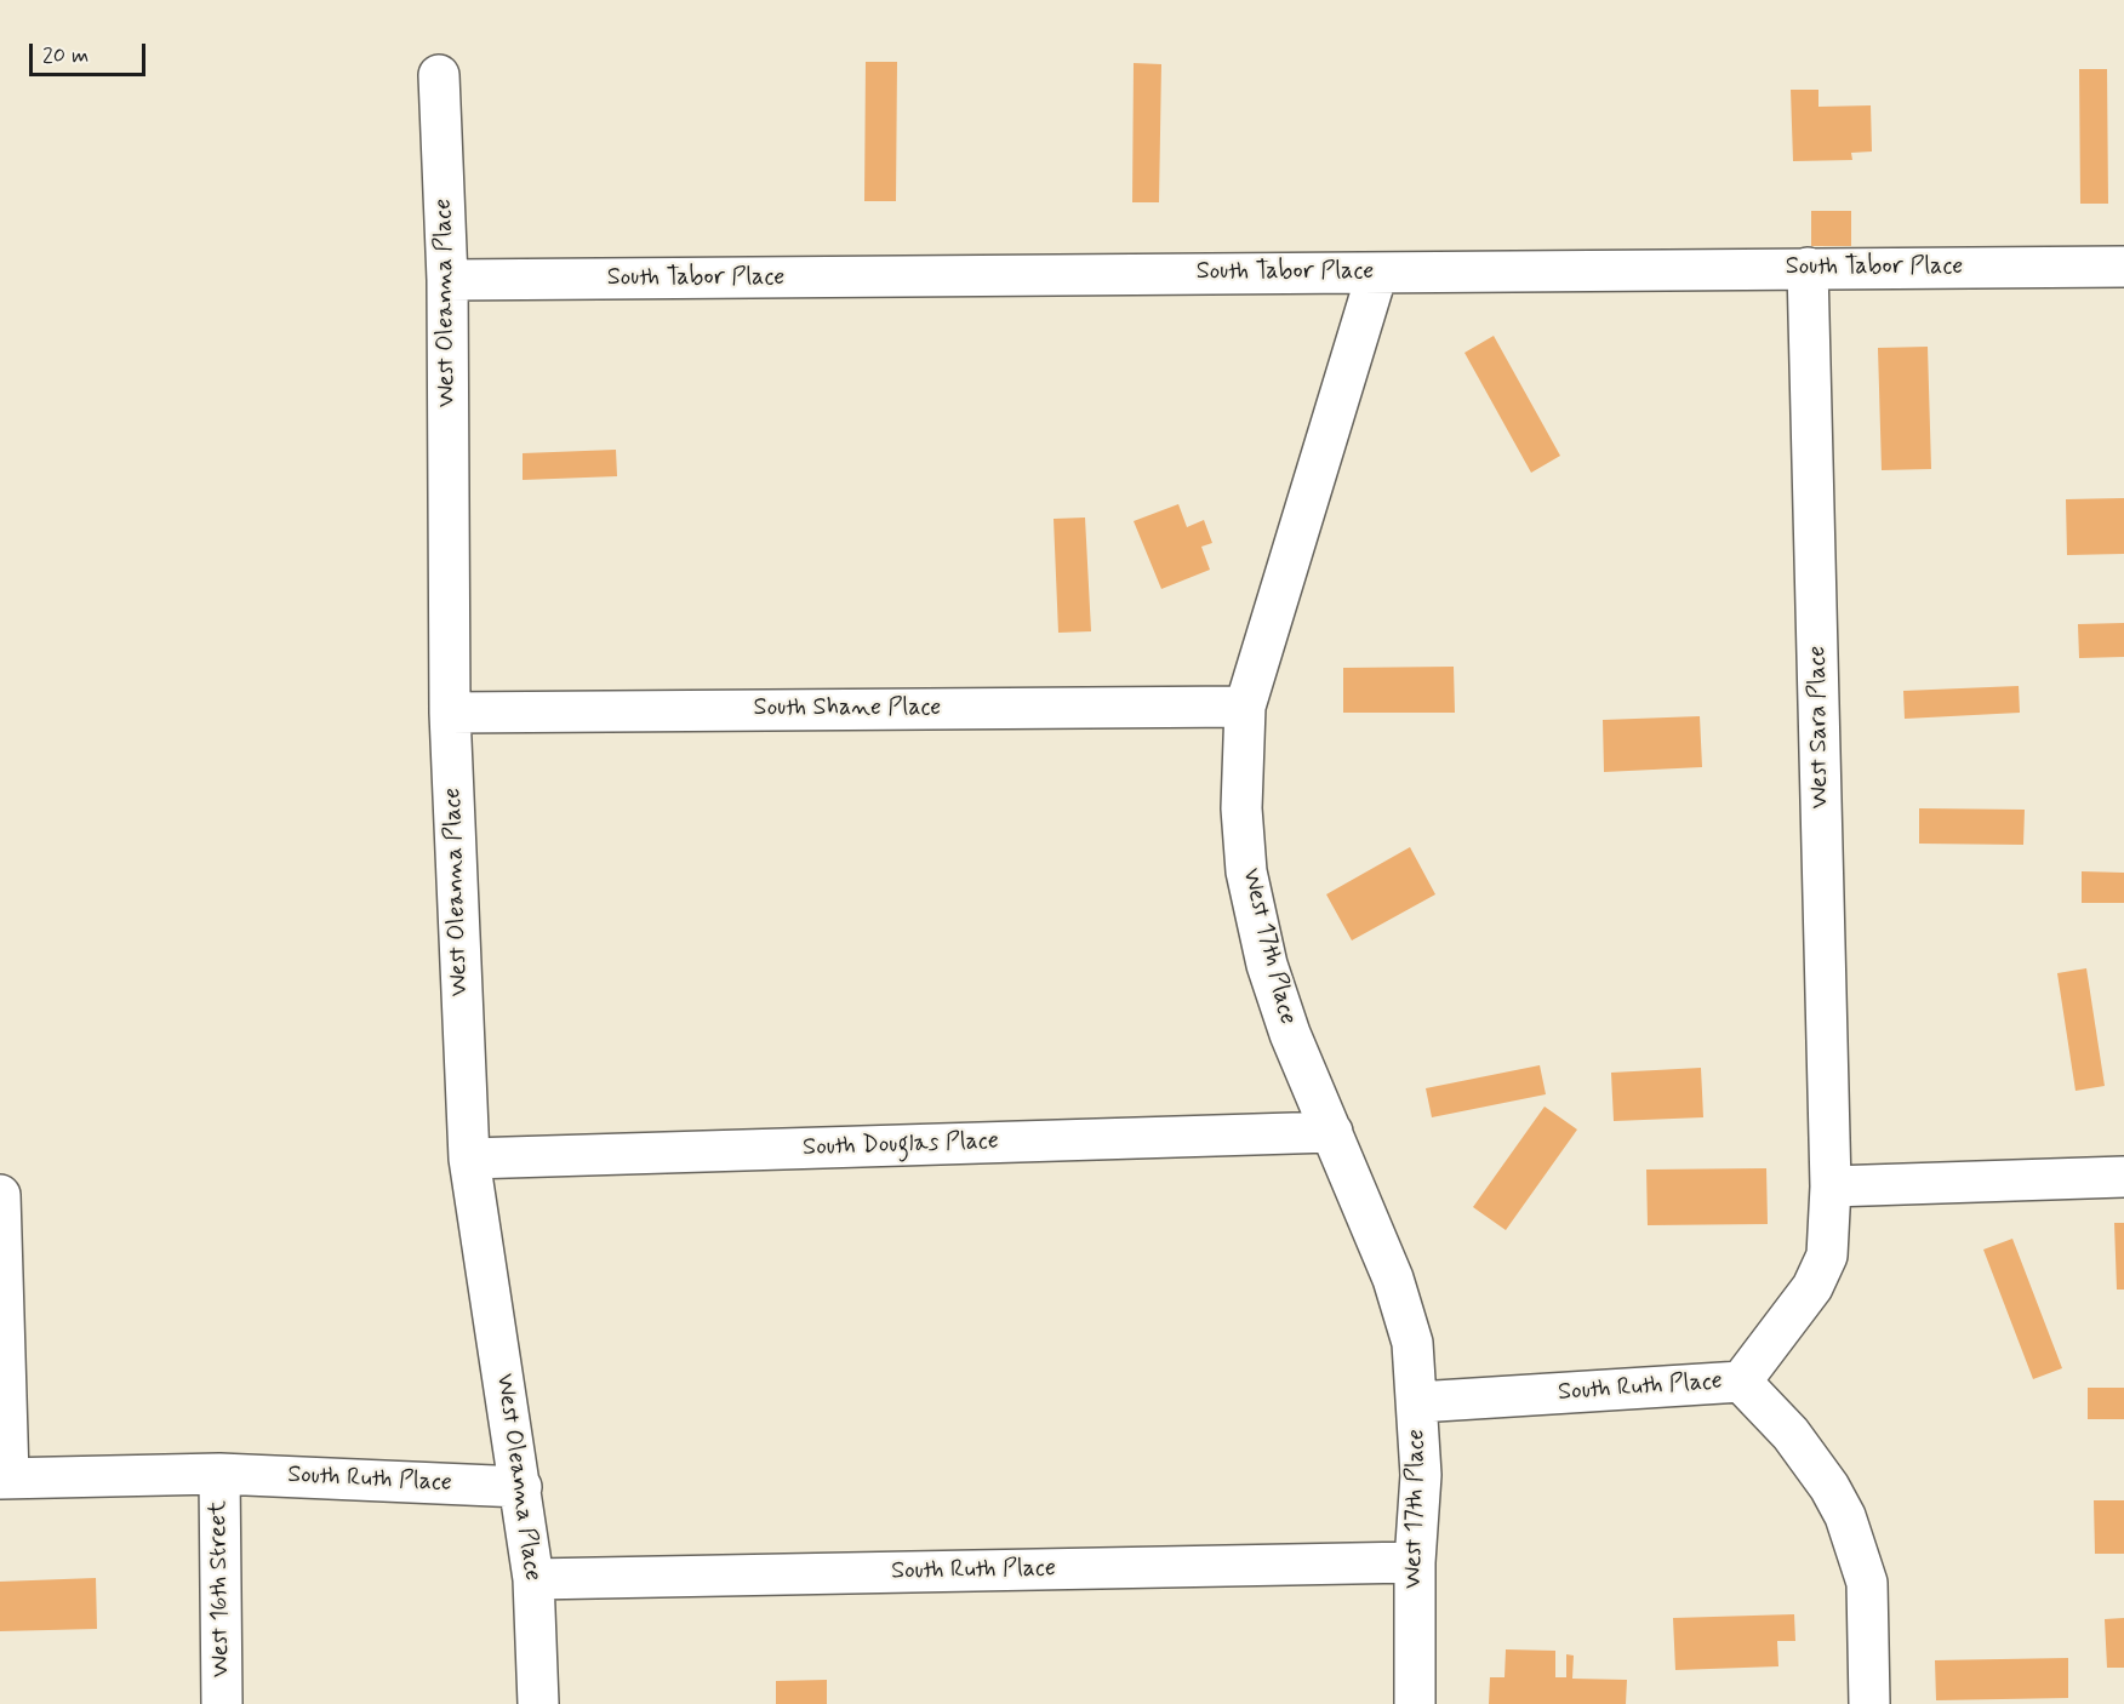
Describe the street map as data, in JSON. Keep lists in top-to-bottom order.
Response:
{
  "streets": {
    "street": [
      "South Tabor Place",
      "West Oleanna Place",
      "South Shane Place",
      "West Sara Place",
      "West 17th Place",
      "South Douglas Place",
      "South Ruth Place",
      "West 16th Street"
    ]
  },
  "crossings": [
    ["South Tabor Place", "West Oleanna Place"],
    ["South Tabor Place", "West Sara Place"],
    ["South Tabor Place", "West 17th Place"],
    ["West Oleanna Place", "South Shane Place"],
    ["West Oleanna Place", "South Douglas Place"],
    ["West Oleanna Place", "South Ruth Place"],
    ["South Shane Place", "West 17th Place"],
    ["West Sara Place", "South Ruth Place"],
    ["West 17th Place", "South Douglas Place"],
    ["West 17th Place", "South Ruth Place"],
    ["South Ruth Place", "West 16th Street"]
  ],
  "scale_bar": "20 m"
}
